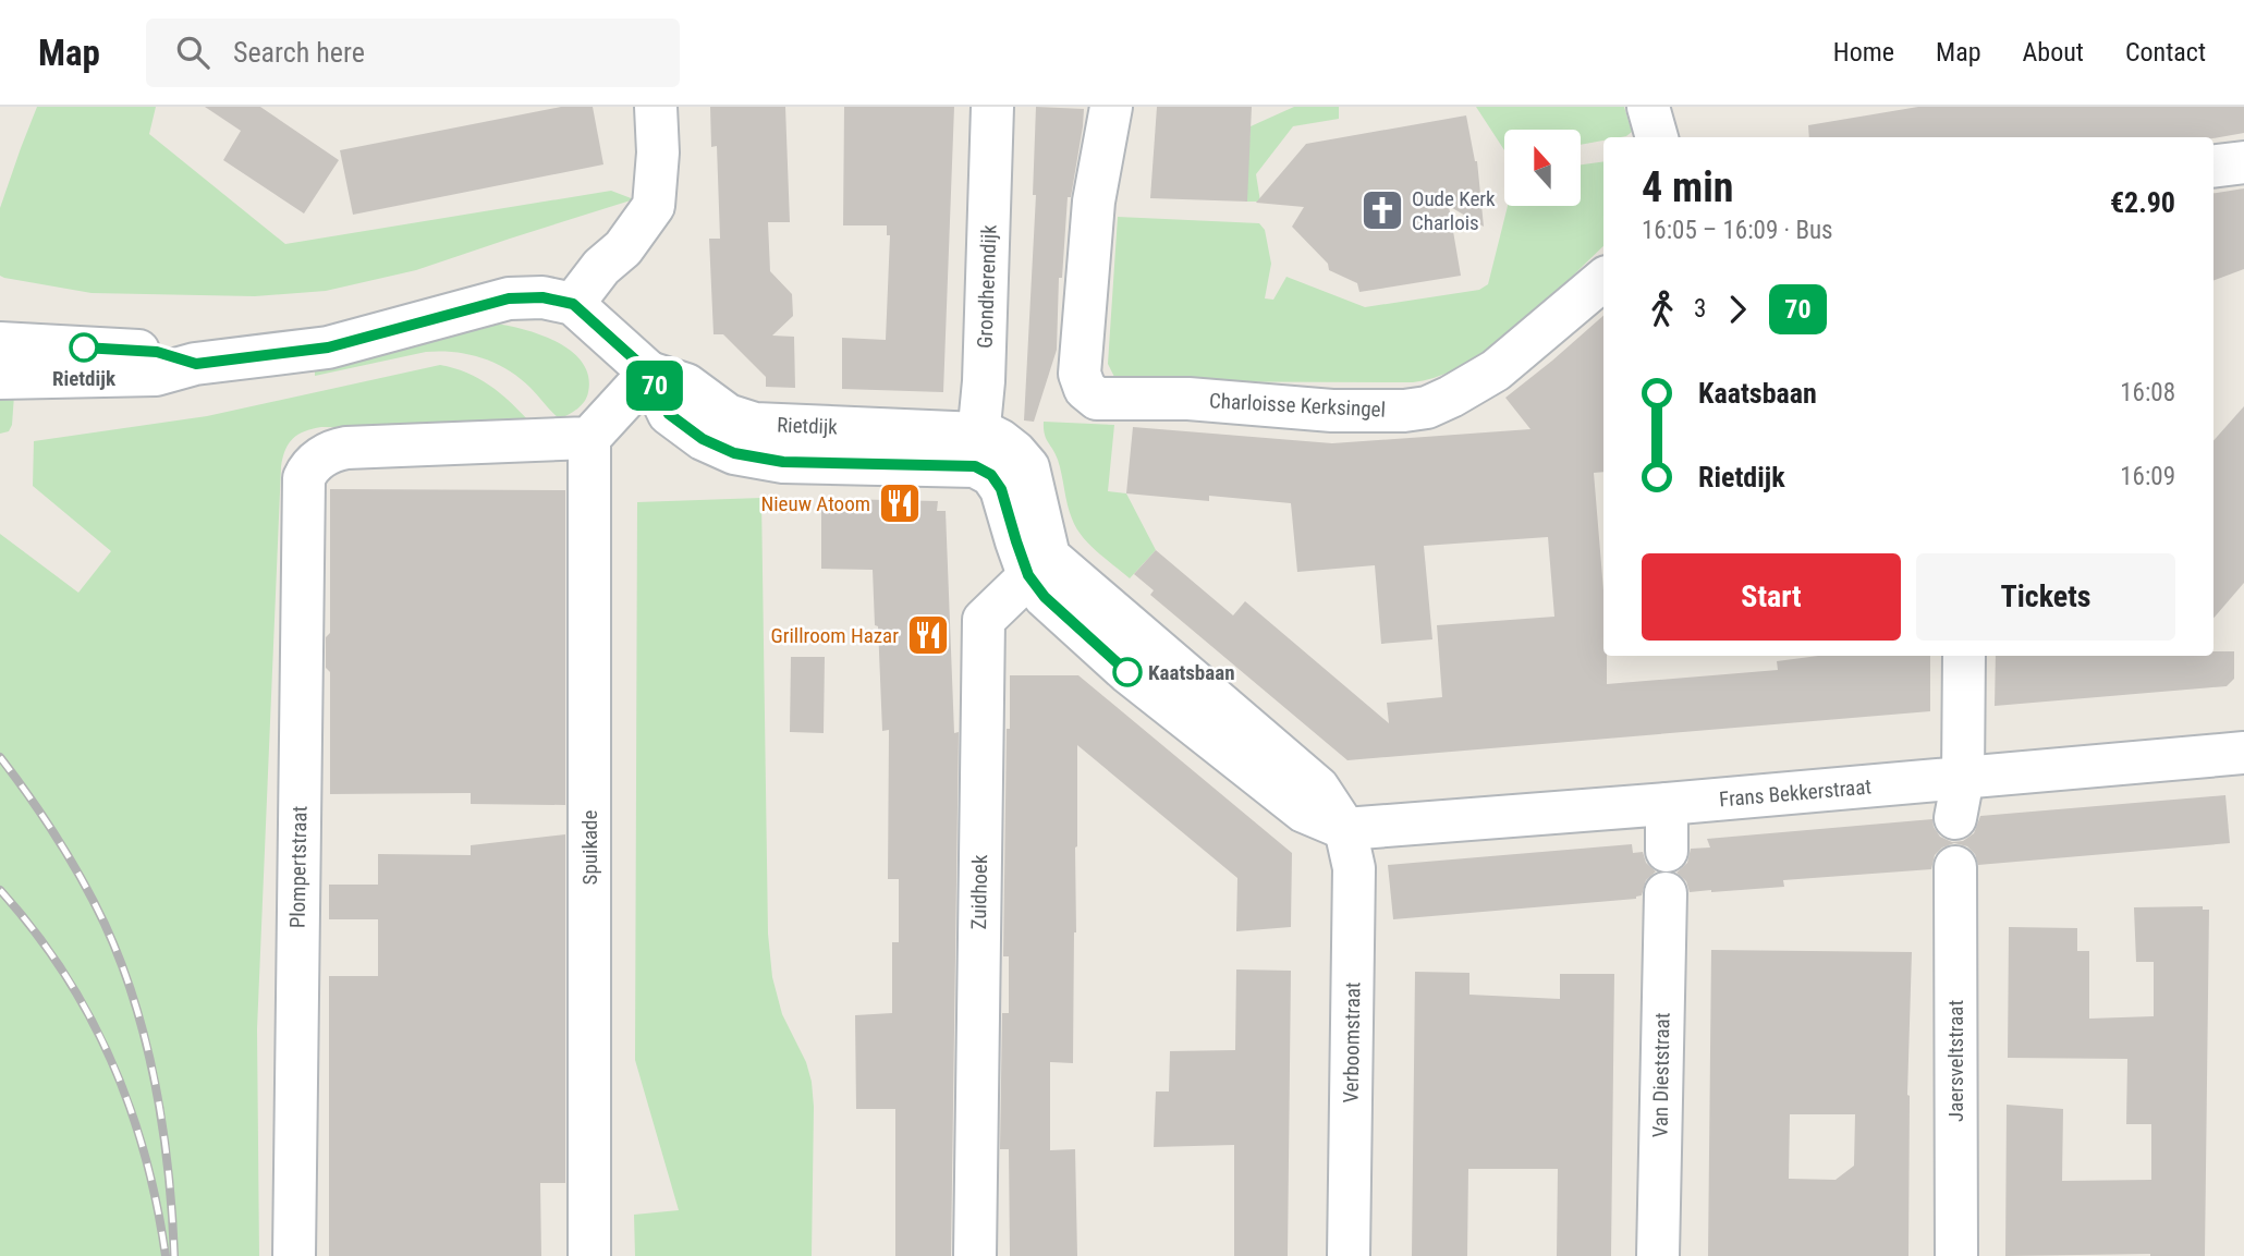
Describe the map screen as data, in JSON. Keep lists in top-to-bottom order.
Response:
{
  "streets": {
    "street": [
      "Grondherendijk",
      "Charloisse Kerksingel",
      "Rietdijk",
      "Frans Bekkerstraat",
      "Spuikade",
      "Plompertstraat",
      "Zuidhoek",
      "Verboomstraat",
      "Jaersveltstraat",
      "Van Dieststraat"
    ]
  },
  "crossings": [
    ["Grondherendijk", "Rietdijk"],
    ["Frans Bekkerstraat", "Verboomstraat"],
    ["Spuikade", "Plompertstraat"]
  ],
  "places": {
    "church": ["Oude Kerk Charlois"],
    "other": ["Rietdijk", "Kaatsbaan"],
    "restaurant": ["Nieuw Atoom", "Grillroom Hazar"]
  },
  "lines": ["bus line 70"],
  "north": "top",
  "page": {
    "header": "Map",
    "search": "Search here",
    "nav": [
      "Home",
      "Map",
      "About",
      "Contact"
    ],
    "on_map": "70",
    "heading": ["4 min", "16:05 – 16:09 · Bus", "€2.90"],
    "legs": ["3", "70"],
    "list": [
      {
        "name": "Kaatsbaan",
        "value": "16:08"
      },
      {
        "name": "Rietdijk",
        "value": "16:09"
      }
    ],
    "buttons": ["Start", "Tickets"]
  }
}
